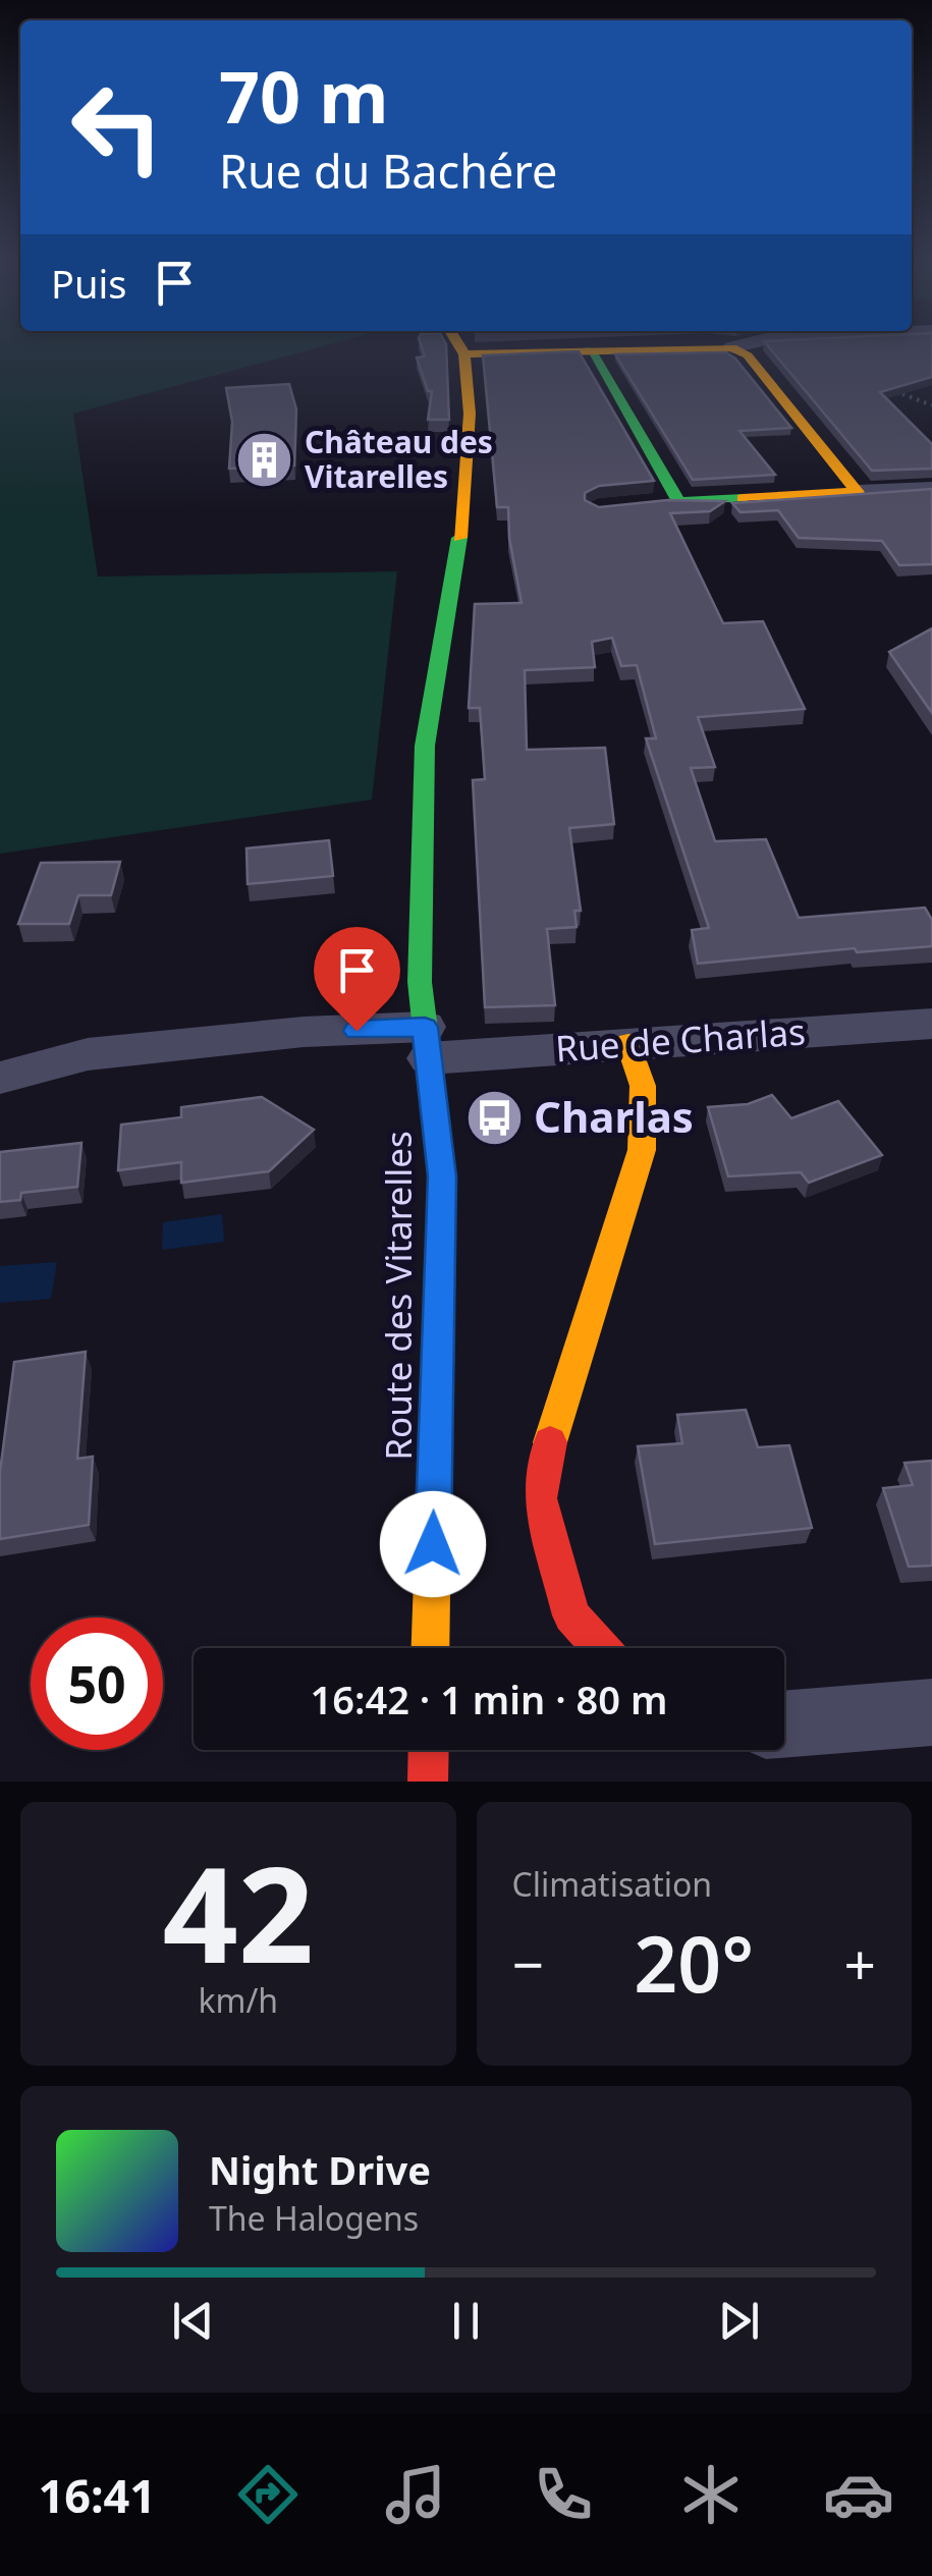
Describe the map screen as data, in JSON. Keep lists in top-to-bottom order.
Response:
{
  "streets": {
    "street": ["Rue de Charlas", "Route des Vitarelles"]
  },
  "crossings": [
    ["Rue de Charlas", "Route des Vitarelles"]
  ],
  "places": {
    "building": ["Château des Vitarelles"],
    "bus stop": ["Charlas"]
  },
  "page": {
    "turn": ["70 m", "Rue du Bachére"],
    "then": "Puis",
    "limit": "50",
    "trip": "16:42 · 1 min · 80 m",
    "tile": [
      ["42", "km/h"],
      "Climatisation"
    ],
    "heat": ["−", "20°", "+"],
    "song": ["Night Drive", "The Halogens"],
    "tabs": "16:41"
  }
}
